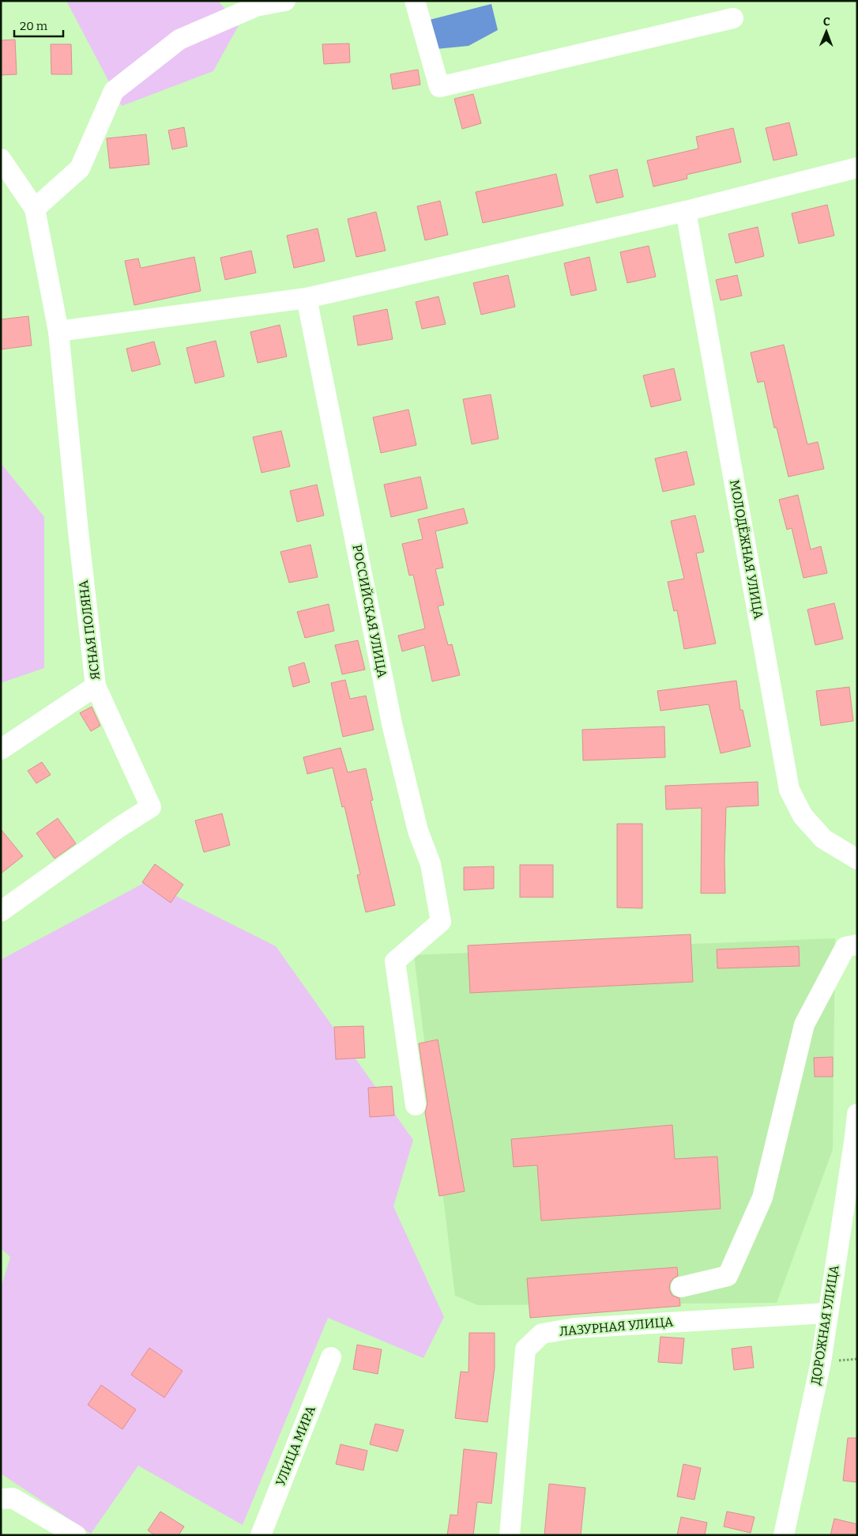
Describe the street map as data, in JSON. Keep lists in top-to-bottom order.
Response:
{
  "streets": {
    "street": [
      "МОЛОДЁЖНАЯ УЛИЦА",
      "РОССИЙСКАЯ УЛИЦА",
      "ЯСНАЯ ПОЛЯНА",
      "ДОРОЖНАЯ УЛИЦА",
      "ЛАЗУРНАЯ УЛИЦА",
      "УЛИЦА МИРА"
    ]
  },
  "crossings": [
    ["ДОРОЖНАЯ УЛИЦА", "ЛАЗУРНАЯ УЛИЦА"]
  ],
  "scale_bar": "20 m",
  "north": "top"
}
